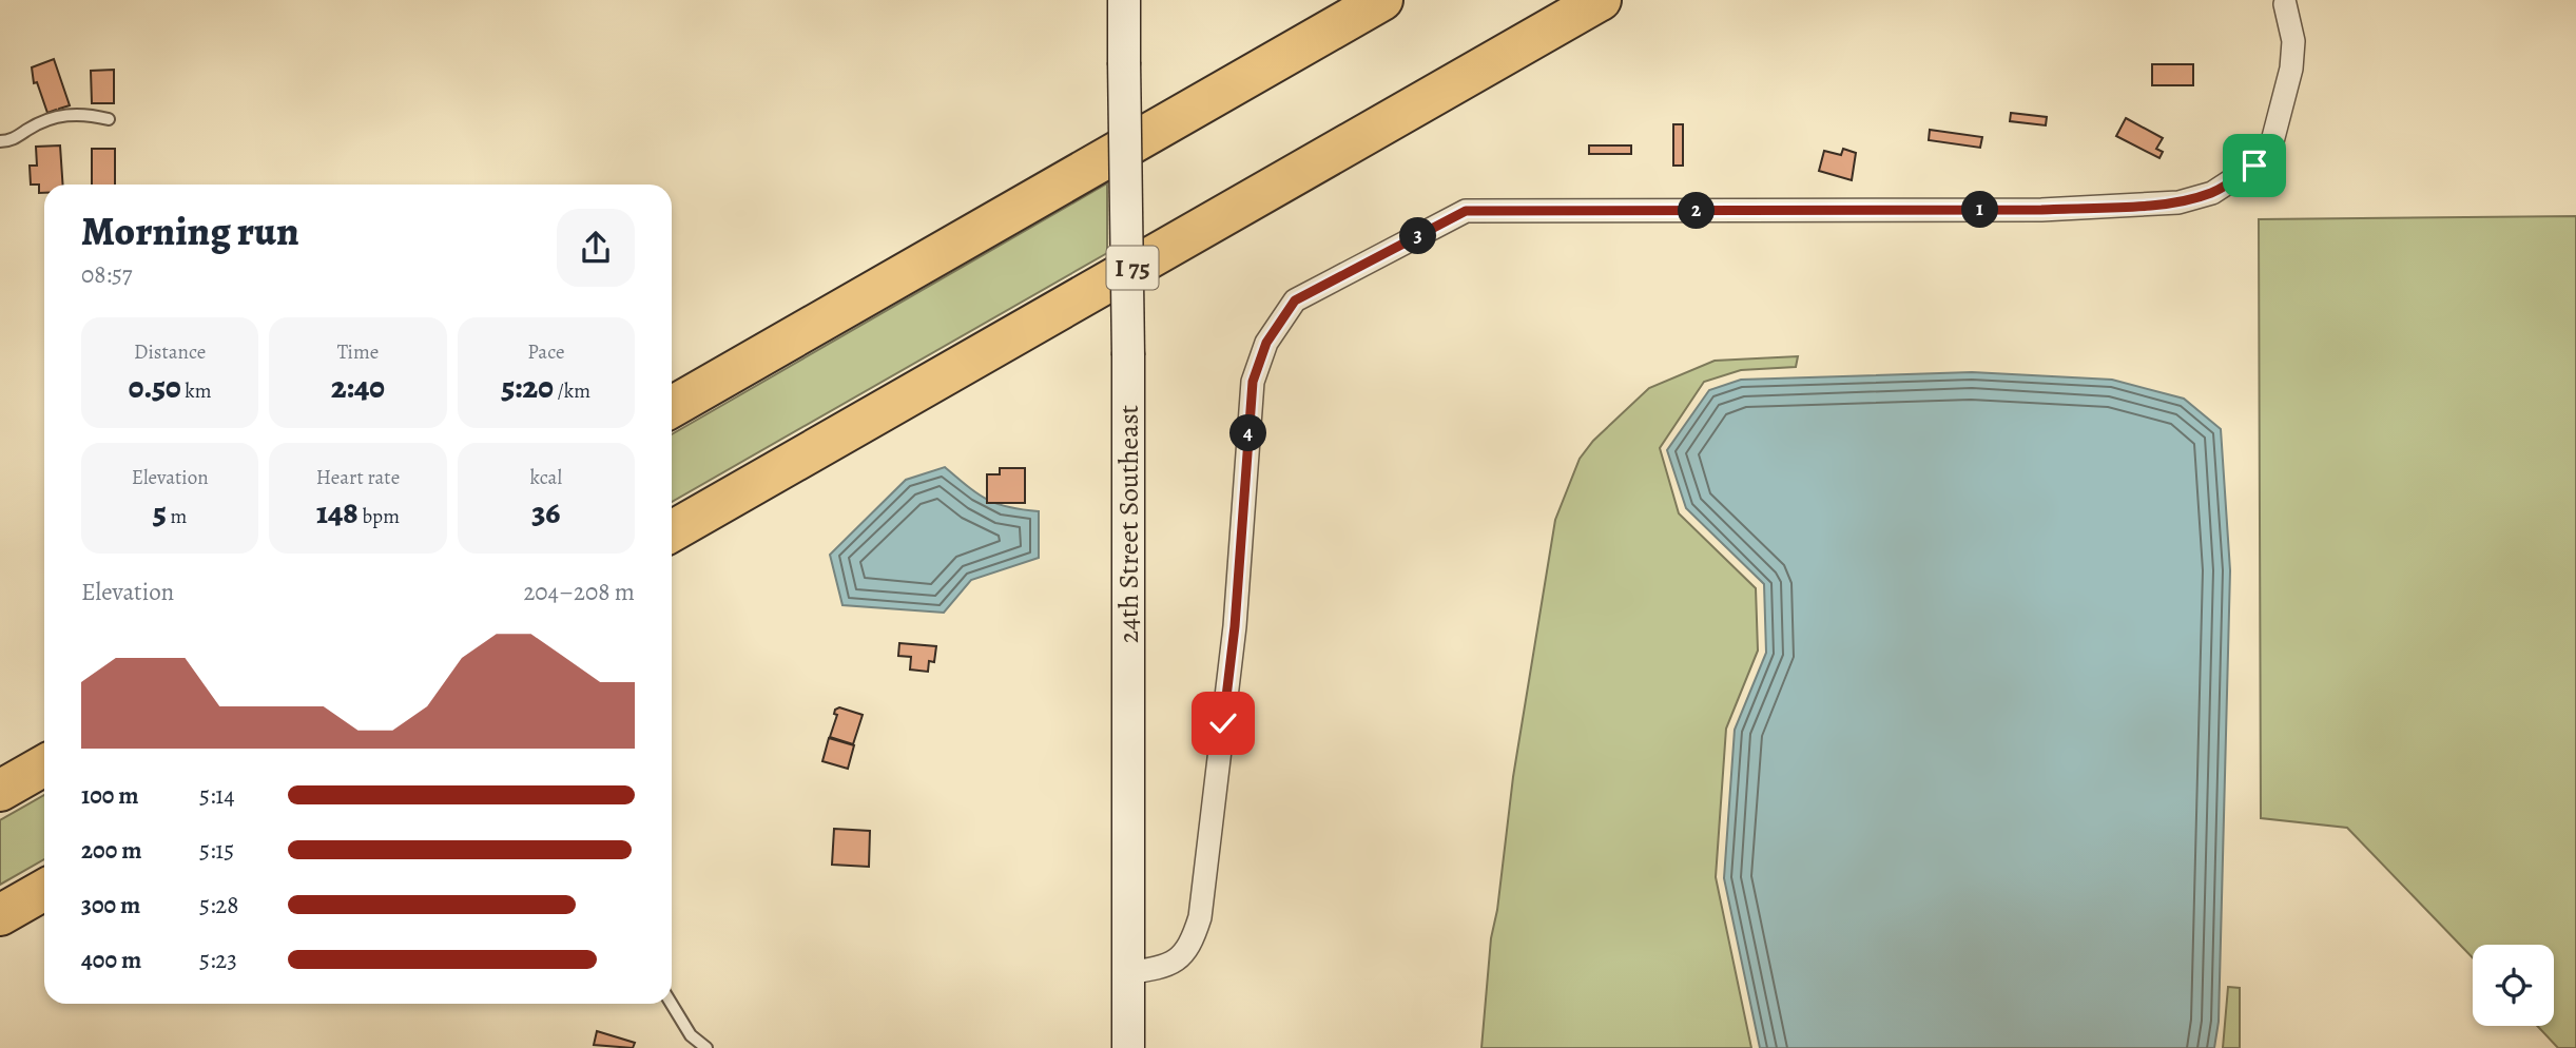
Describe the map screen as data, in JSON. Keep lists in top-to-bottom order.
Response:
{
  "streets": {
    "highway": ["I 75"],
    "street": ["24th Street Southeast"]
  },
  "page": {
    "heading": ["Morning run", "08:57"],
    "pins": [
      "1",
      "2",
      "3",
      "4"
    ],
    "stats": [
      ["Distance", "0.50 km"],
      ["Time", "2:40"],
      ["Pace", "5:20 /km"],
      ["Elevation", "5 m"],
      ["Heart rate", "148 bpm"],
      ["kcal", "36"]
    ],
    "chart": ["Elevation", "204–208 m"],
    "list": [
      {
        "name": "100 m",
        "note": "5:14"
      },
      {
        "name": "200 m",
        "note": "5:15"
      },
      {
        "name": "300 m",
        "note": "5:28"
      },
      {
        "name": "400 m",
        "note": "5:23"
      }
    ]
  }
}
